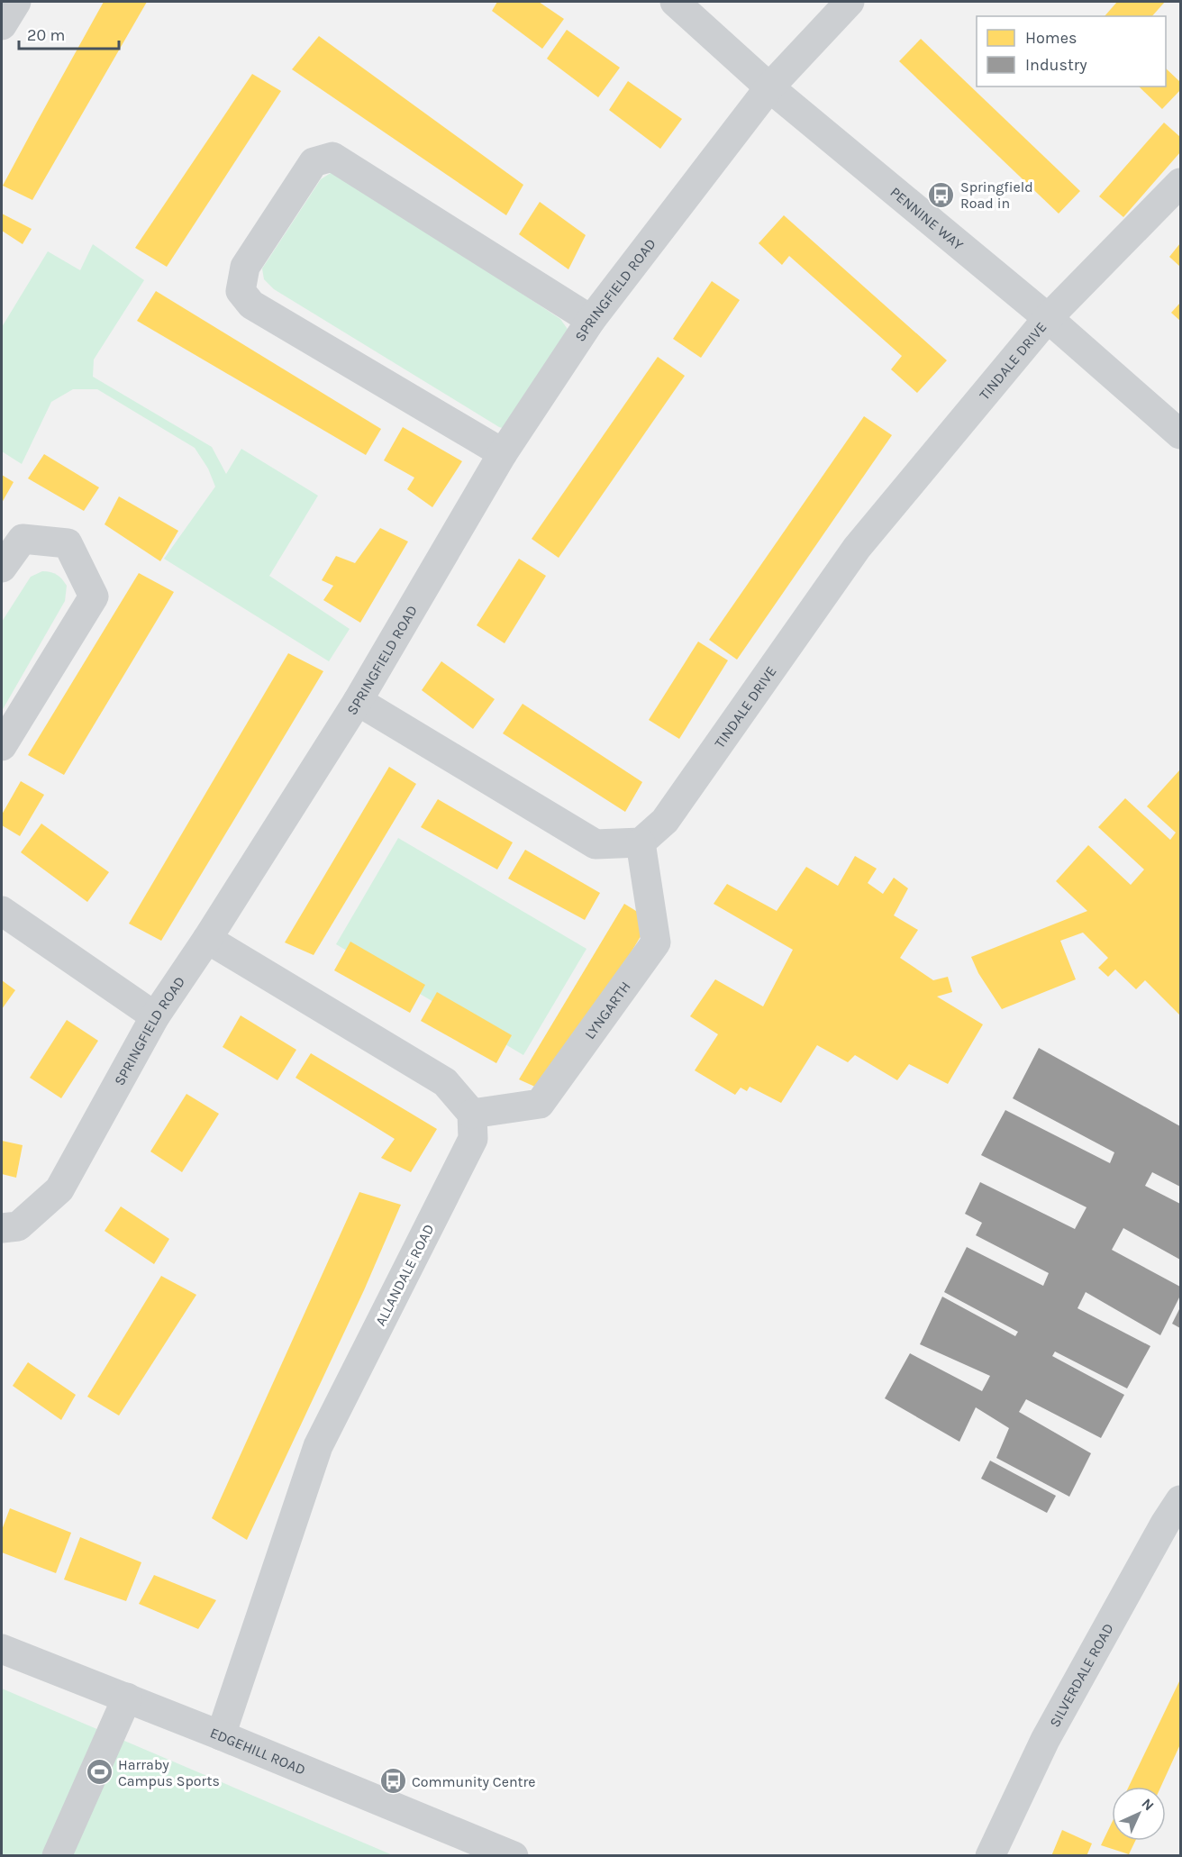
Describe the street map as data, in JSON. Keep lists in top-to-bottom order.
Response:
{
  "streets": {
    "street": [
      "PENNINE WAY",
      "SPRINGFIELD ROAD",
      "TINDALE DRIVE",
      "LYNGARTH",
      "ALLANDALE ROAD",
      "SILVERDALE ROAD",
      "EDGEHILL ROAD"
    ]
  },
  "crossings": [
    ["PENNINE WAY", "SPRINGFIELD ROAD"],
    ["PENNINE WAY", "TINDALE DRIVE"],
    ["TINDALE DRIVE", "LYNGARTH"],
    ["LYNGARTH", "ALLANDALE ROAD"],
    ["ALLANDALE ROAD", "EDGEHILL ROAD"]
  ],
  "places": {
    "bus stop": ["Springfield Road in", "Community Centre"],
    "sports": ["Harraby Campus Sports"]
  },
  "legend": ["Homes", "Industry"],
  "scale_bar": "20 m",
  "north": "top right"
}
